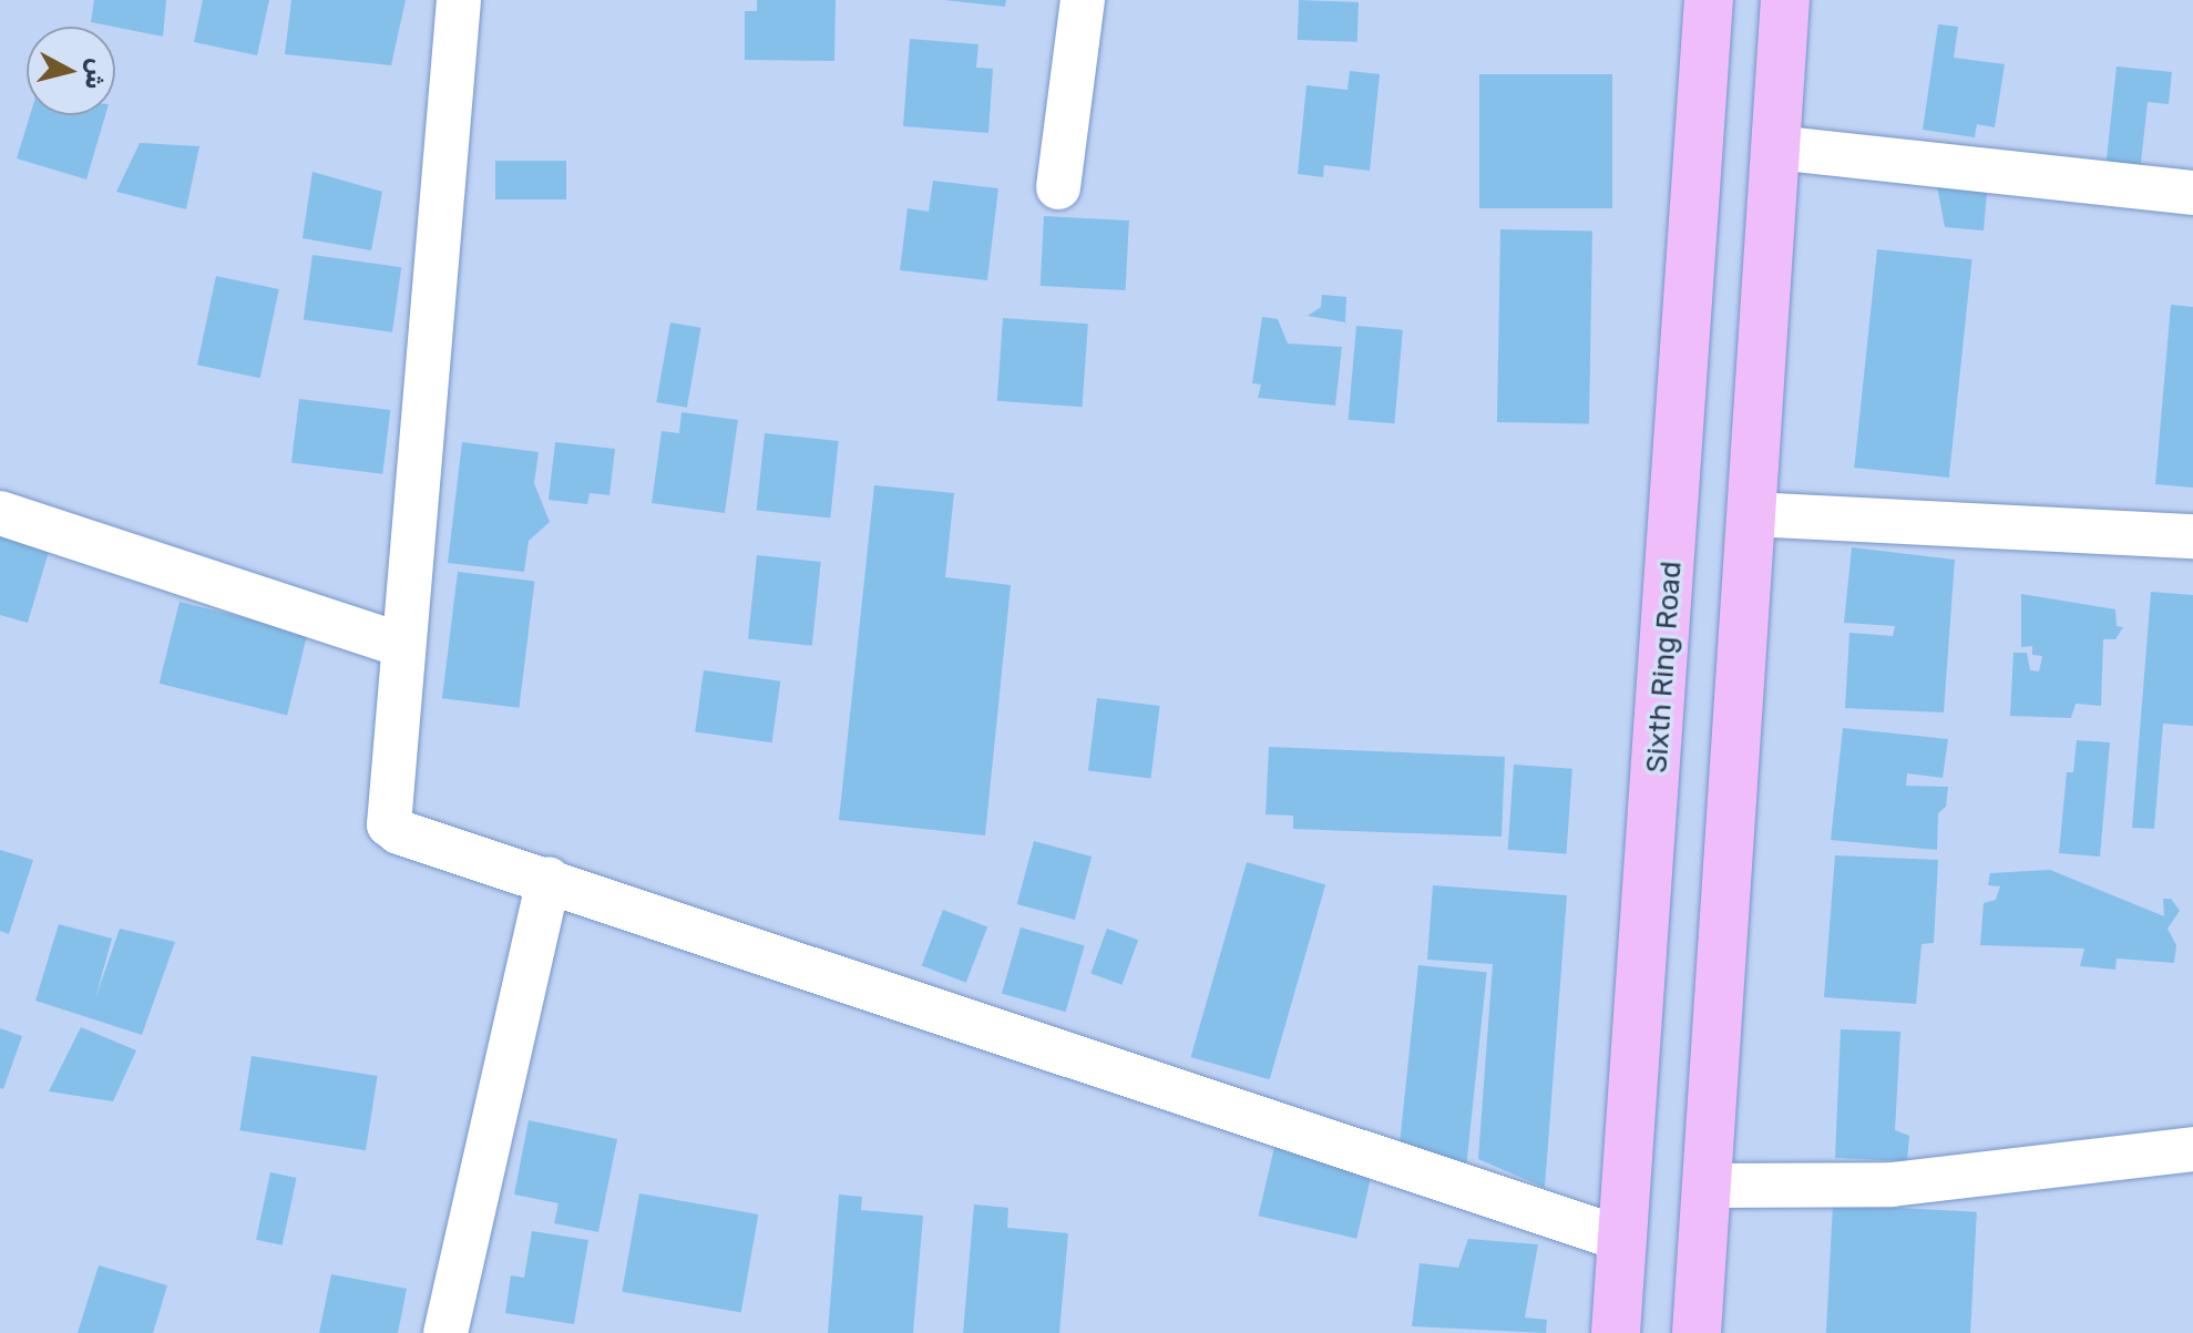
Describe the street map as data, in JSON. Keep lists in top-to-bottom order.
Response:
{
  "streets": {
    "highway": ["Sixth Ring Road"]
  },
  "north": "right"
}
